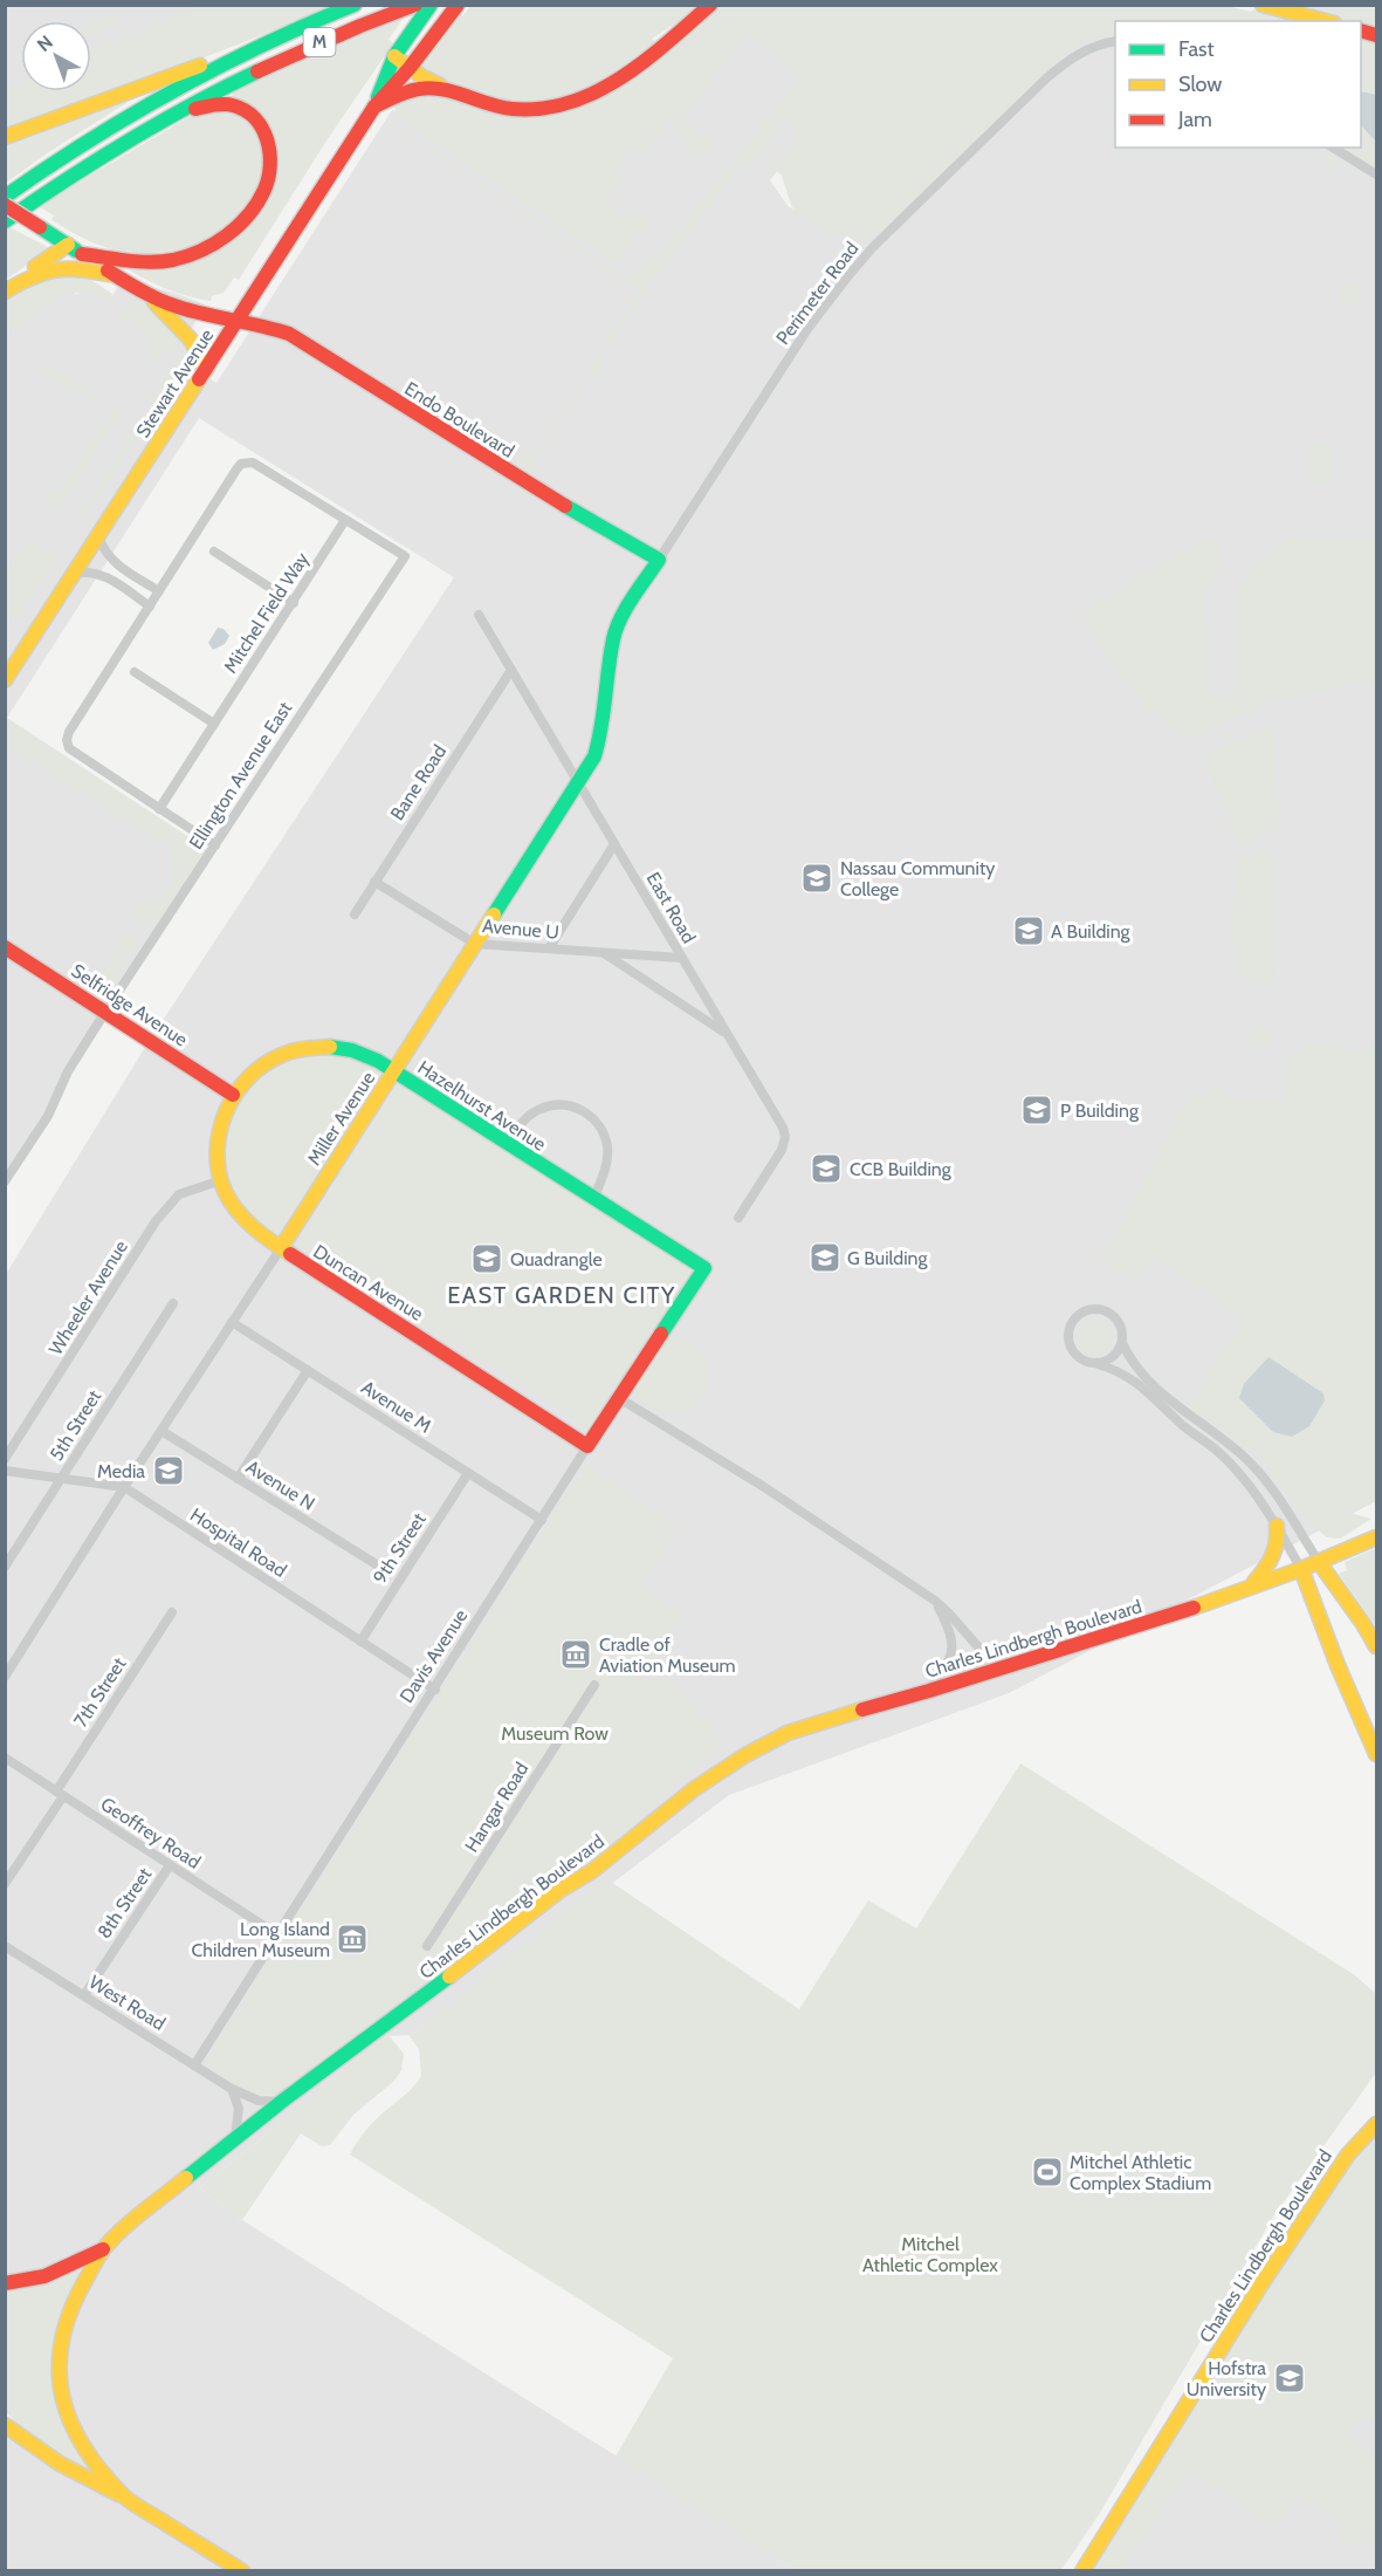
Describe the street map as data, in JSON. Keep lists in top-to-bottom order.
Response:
{
  "streets": {
    "main road": [
      "M",
      "Stewart Avenue",
      "Endo Boulevard",
      "Selfridge Avenue",
      "Hazelhurst Avenue",
      "Miller Avenue",
      "Duncan Avenue",
      "Charles Lindbergh Boulevard",
      "Davis Avenue"
    ],
    "street": [
      "Perimeter Road",
      "Mitchel Field Way",
      "Ellington Avenue East",
      "Bane Road",
      "East Road",
      "Avenue U",
      "Wheeler Avenue",
      "Avenue M",
      "5th Street",
      "Avenue N",
      "Hospital Road",
      "9th Street",
      "7th Street",
      "Hangar Road",
      "Geoffrey Road",
      "8th Street",
      "West Road"
    ]
  },
  "crossings": [
    ["M", "Stewart Avenue"],
    ["Perimeter Road", "Endo Boulevard"],
    ["Perimeter Road", "Miller Avenue"],
    ["Stewart Avenue", "Endo Boulevard"],
    ["Endo Boulevard", "Miller Avenue"],
    ["Mitchel Field Way", "Ellington Avenue East"],
    ["Ellington Avenue East", "Selfridge Avenue"],
    ["Bane Road", "East Road"],
    ["Bane Road", "Avenue U"],
    ["East Road", "Avenue U"],
    ["East Road", "Miller Avenue"],
    ["Avenue U", "Miller Avenue"],
    ["Selfridge Avenue", "Hazelhurst Avenue"],
    ["Selfridge Avenue", "Duncan Avenue"],
    ["Hazelhurst Avenue", "Miller Avenue"],
    ["Hazelhurst Avenue", "Duncan Avenue"],
    ["Hazelhurst Avenue", "Davis Avenue"],
    ["Miller Avenue", "Duncan Avenue"],
    ["Miller Avenue", "Avenue M"],
    ["Miller Avenue", "Avenue N"],
    ["Miller Avenue", "Hospital Road"],
    ["Duncan Avenue", "Wheeler Avenue"],
    ["Duncan Avenue", "Davis Avenue"],
    ["Avenue M", "9th Street"],
    ["Avenue M", "Davis Avenue"],
    ["5th Street", "Hospital Road"],
    ["Hospital Road", "9th Street"],
    ["Hospital Road", "Davis Avenue"],
    ["Charles Lindbergh Boulevard", "West Road"],
    ["Davis Avenue", "Geoffrey Road"],
    ["Davis Avenue", "West Road"],
    ["7th Street", "Geoffrey Road"],
    ["Geoffrey Road", "8th Street"],
    ["8th Street", "West Road"]
  ],
  "districts": ["EAST GARDEN CITY"],
  "parks": ["Museum Row", "Mitchel Athletic Complex"],
  "places": {
    "school or university": [
      "Nassau Community College",
      "A Building",
      "P Building",
      "CCB Building",
      "G Building",
      "Quadrangle",
      "Media",
      "Hofstra University"
    ],
    "museum": ["Cradle of Aviation Museum", "Long Island Children Museum"],
    "sports": ["Mitchel Athletic Complex Stadium"]
  },
  "legend": ["Fast", "Slow", "Jam"],
  "north": "top left"
}
